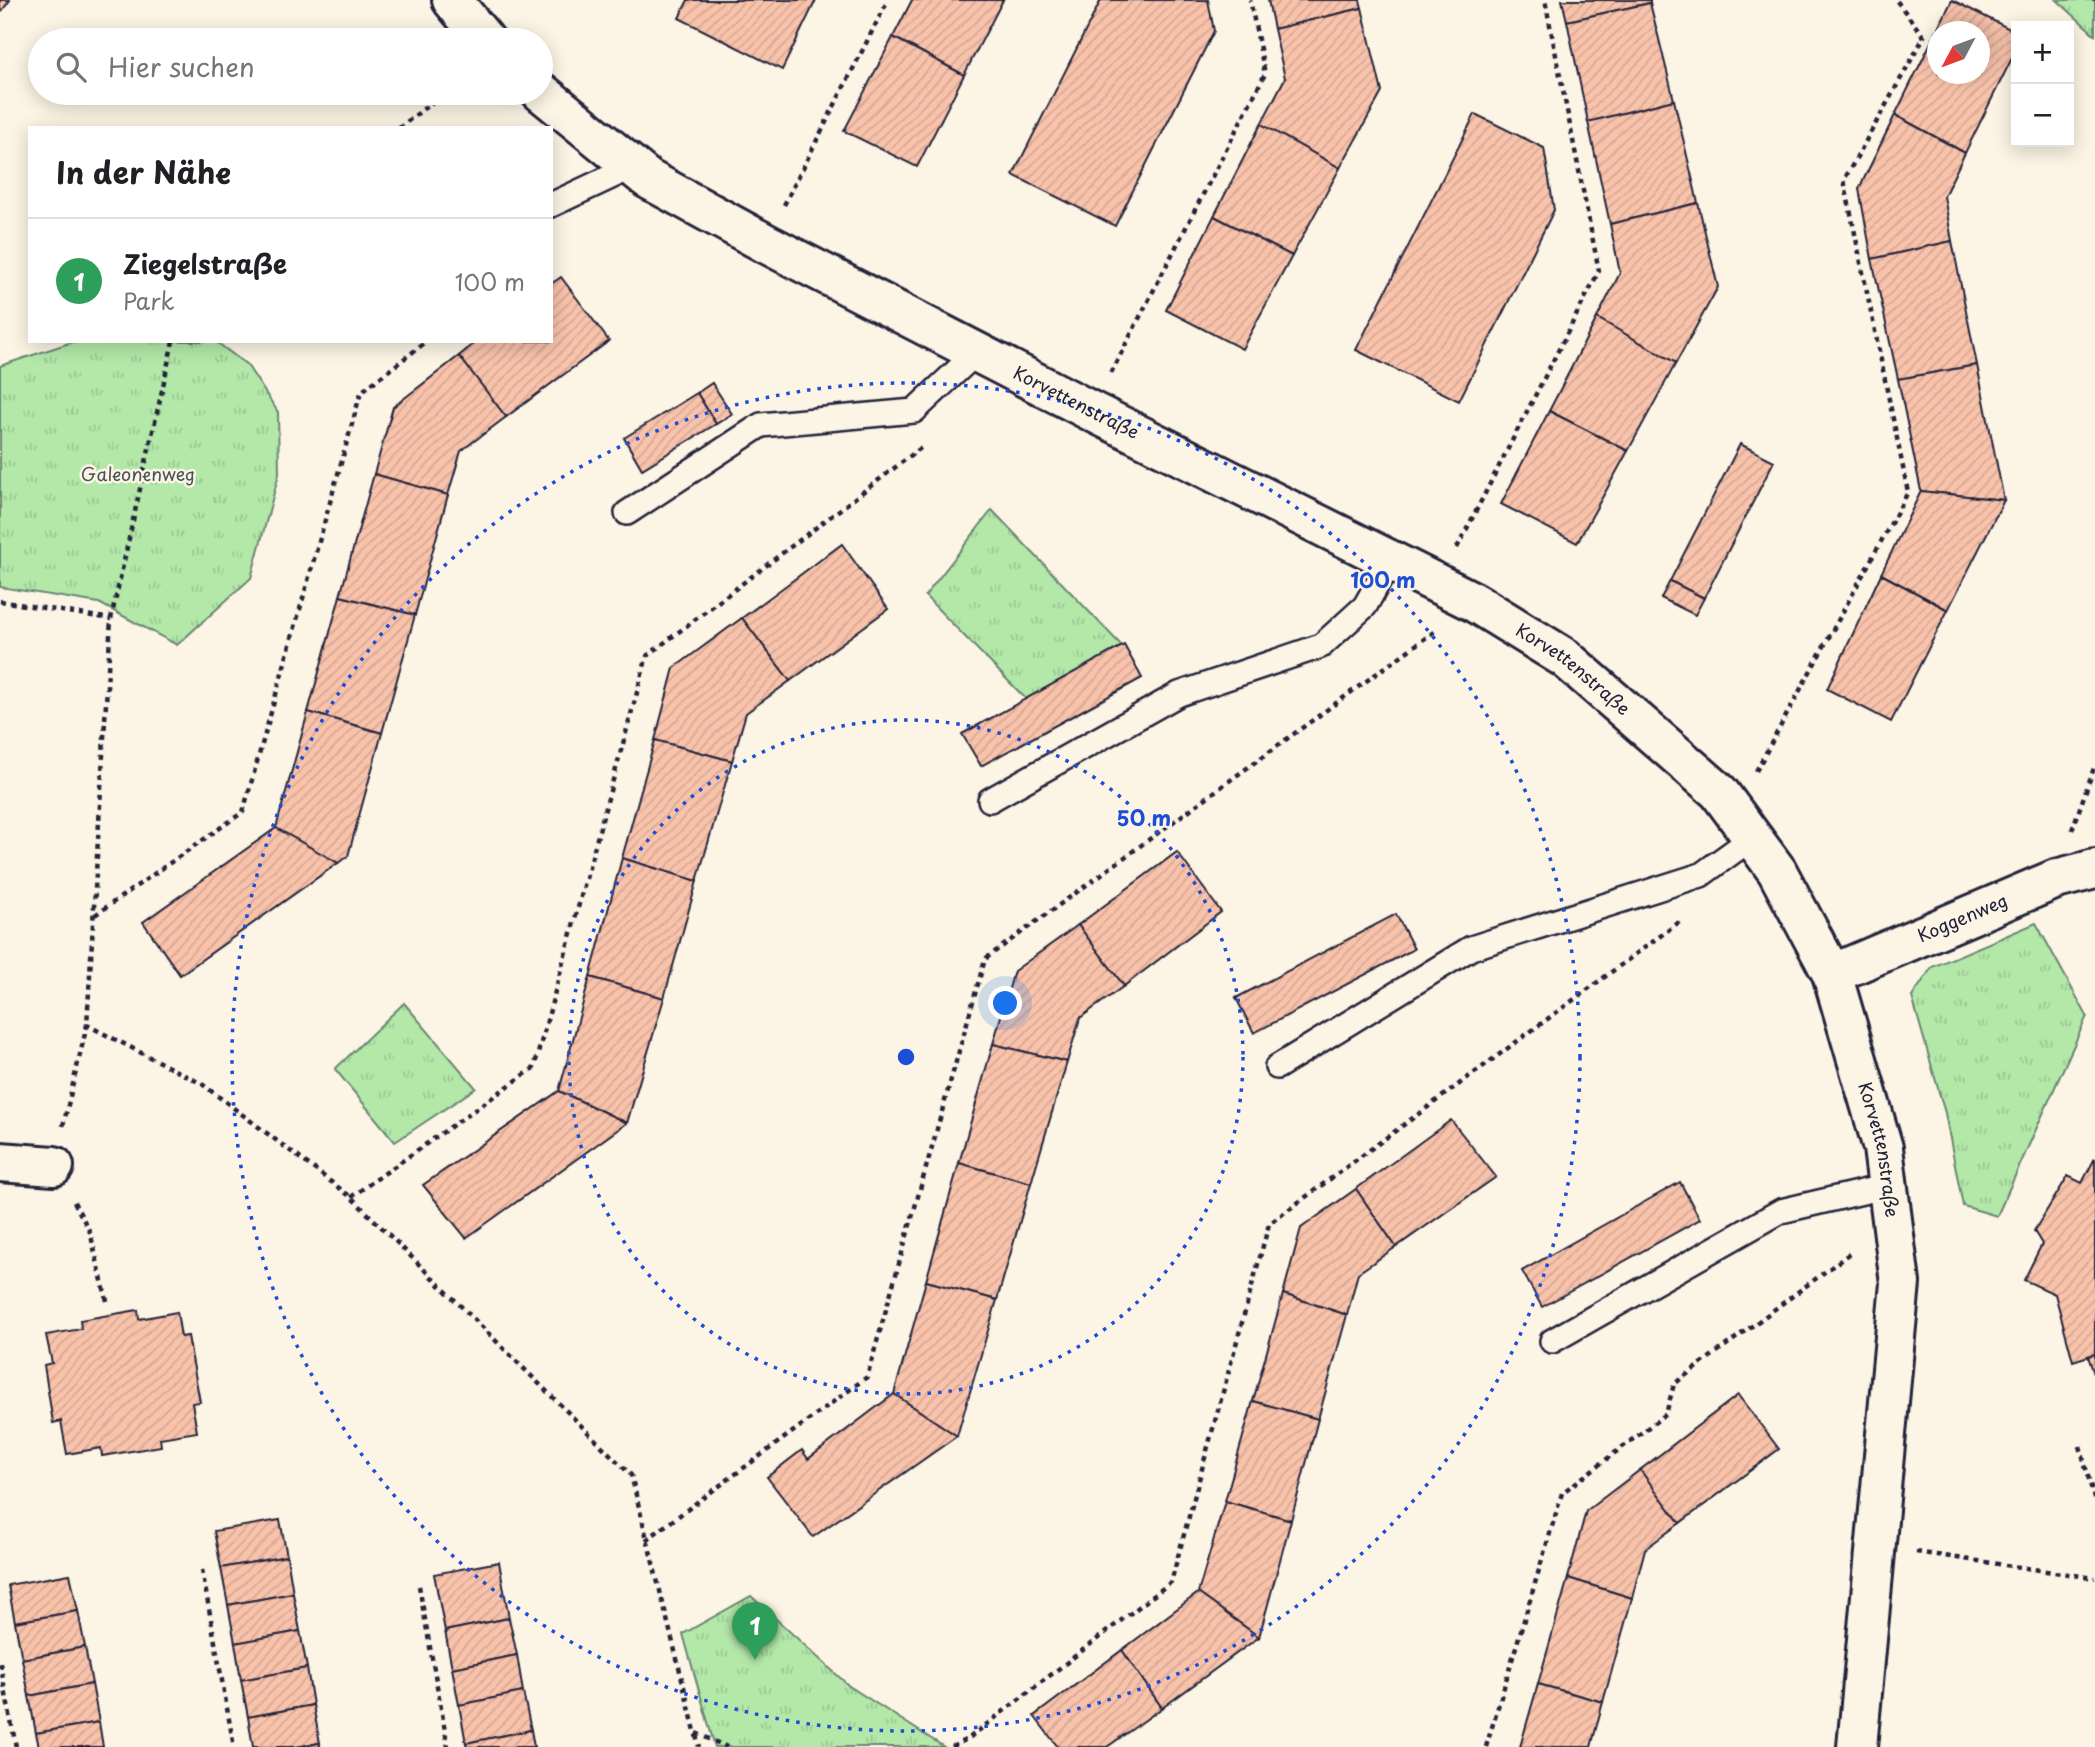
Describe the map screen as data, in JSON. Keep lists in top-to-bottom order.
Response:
{
  "streets": {
    "street": ["Korvettenstraße", "Koggenweg"]
  },
  "crossings": [
    ["Korvettenstraße", "Koggenweg"]
  ],
  "parks": ["Galeonenweg"],
  "north": "bottom left",
  "page": {
    "map_buttons": ["+", "−"],
    "search": "Hier suchen",
    "heading": "In der Nähe",
    "list": [
      {
        "mark": "1",
        "name": "Ziegelstraße",
        "note": "Park",
        "value": "100 m"
      }
    ],
    "pins": "1"
  },
  "rings": ["100 m", "50 m"]
}
